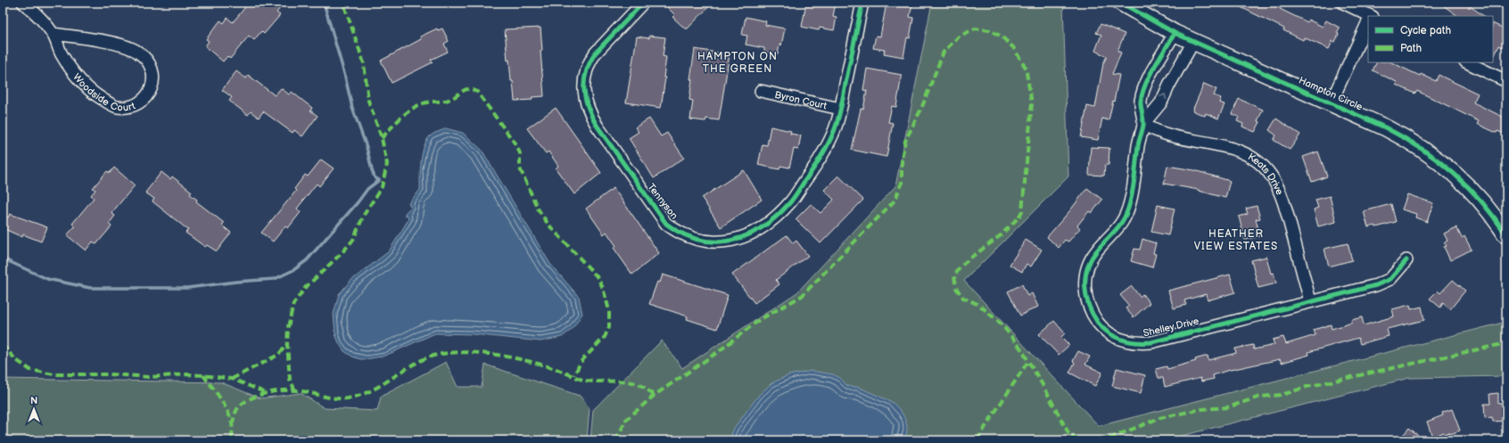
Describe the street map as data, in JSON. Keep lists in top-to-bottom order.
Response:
{
  "streets": {
    "street": [
      "Woodside Court",
      "Hampton Circle",
      "Byron Court",
      "Keats Drive",
      "Tennyson",
      "Shelley Drive"
    ]
  },
  "crossings": [
    ["Hampton Circle", "Shelley Drive"],
    ["Byron Court", "Tennyson"],
    ["Keats Drive", "Shelley Drive"]
  ],
  "districts": ["HAMPTON ON THE GREEN", "HEATHER VIEW ESTATES"],
  "legend": ["Cycle path", "Path"],
  "north": "top"
}
